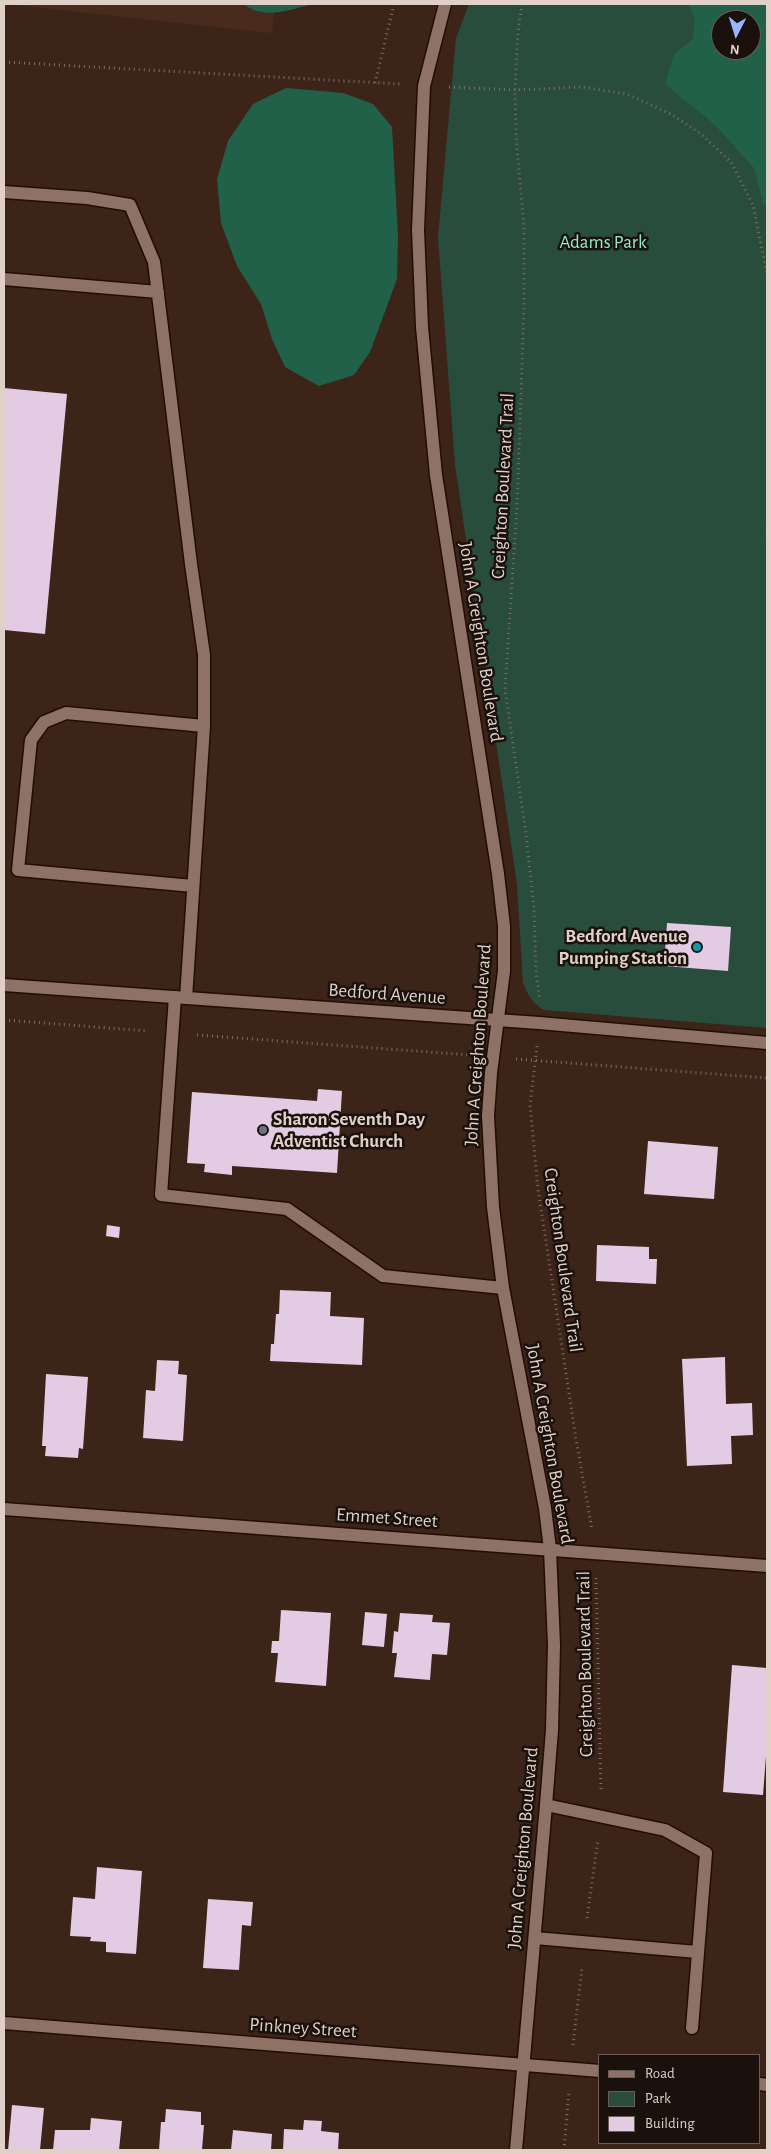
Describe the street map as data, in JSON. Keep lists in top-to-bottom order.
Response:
{
  "streets": {
    "street": [
      "John A Creighton Boulevard",
      "Bedford Avenue",
      "Emmet Street",
      "Pinkney Street"
    ],
    "path": ["Creighton Boulevard Trail"]
  },
  "crossings": [
    ["Creighton Boulevard Trail", "Emmet Street"],
    ["Creighton Boulevard Trail", "Pinkney Street"],
    ["John A Creighton Boulevard", "Bedford Avenue"],
    ["John A Creighton Boulevard", "Emmet Street"],
    ["John A Creighton Boulevard", "Pinkney Street"]
  ],
  "parks": ["Adams Park"],
  "places": ["Bedford Avenue Pumping Station", "Sharon Seventh Day Adventist Church"],
  "legend": ["Road", "Park", "Building"],
  "north": "bottom"
}
